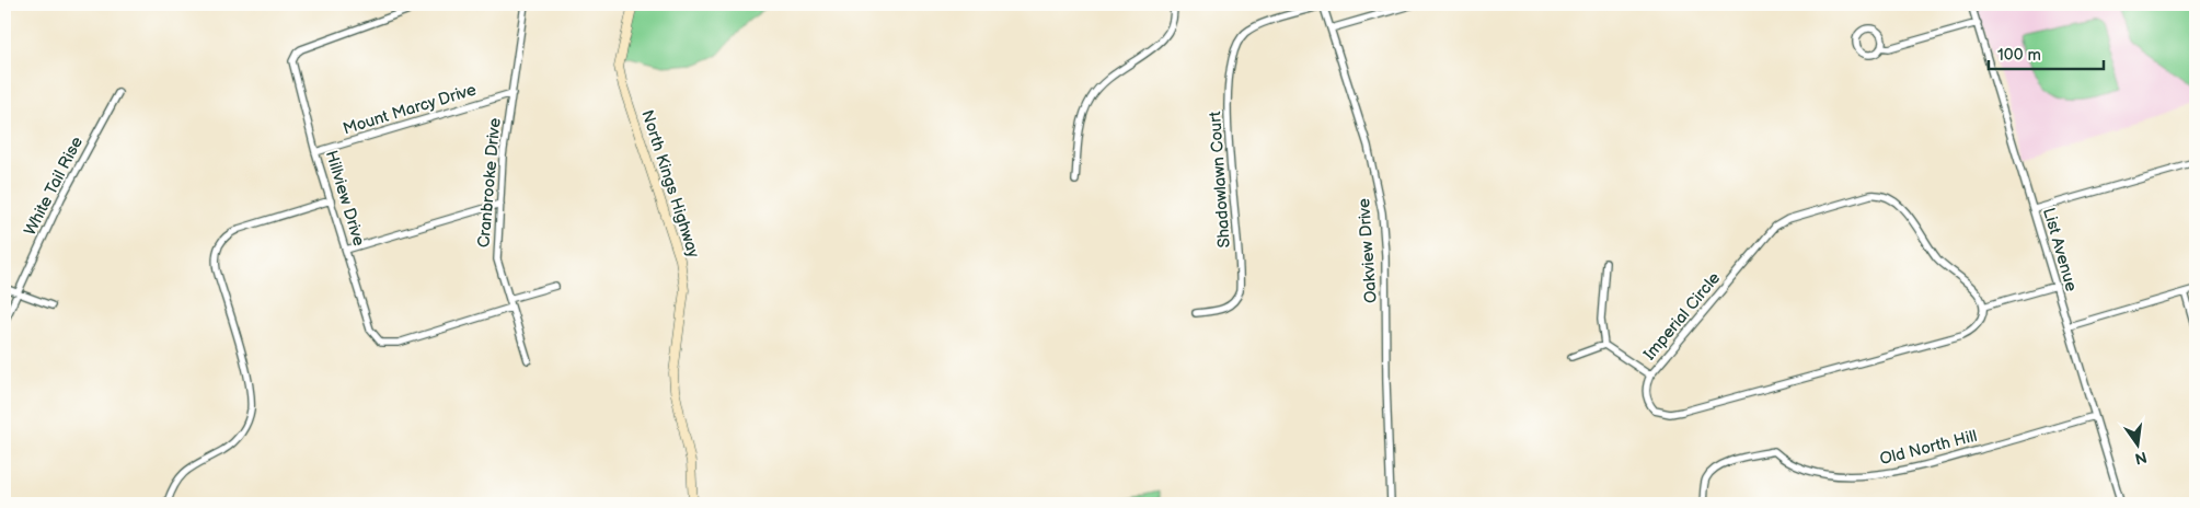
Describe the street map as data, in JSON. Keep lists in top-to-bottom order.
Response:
{
  "streets": {
    "street": [
      "Mount Marcy Drive",
      "Shadowlawn Court",
      "Cranbrooke Drive",
      "North Kings Highway",
      "White Tail Rise",
      "Hillview Drive",
      "List Avenue",
      "Oakview Drive",
      "Imperial Circle",
      "Old North Hill"
    ]
  },
  "crossings": [
    ["Mount Marcy Drive", "Cranbrooke Drive"],
    ["Mount Marcy Drive", "Hillview Drive"],
    ["Shadowlawn Court", "Oakview Drive"],
    ["Cranbrooke Drive", "Hillview Drive"],
    ["List Avenue", "Old North Hill"]
  ],
  "scale_bar": "100 m",
  "north": "bottom"
}
